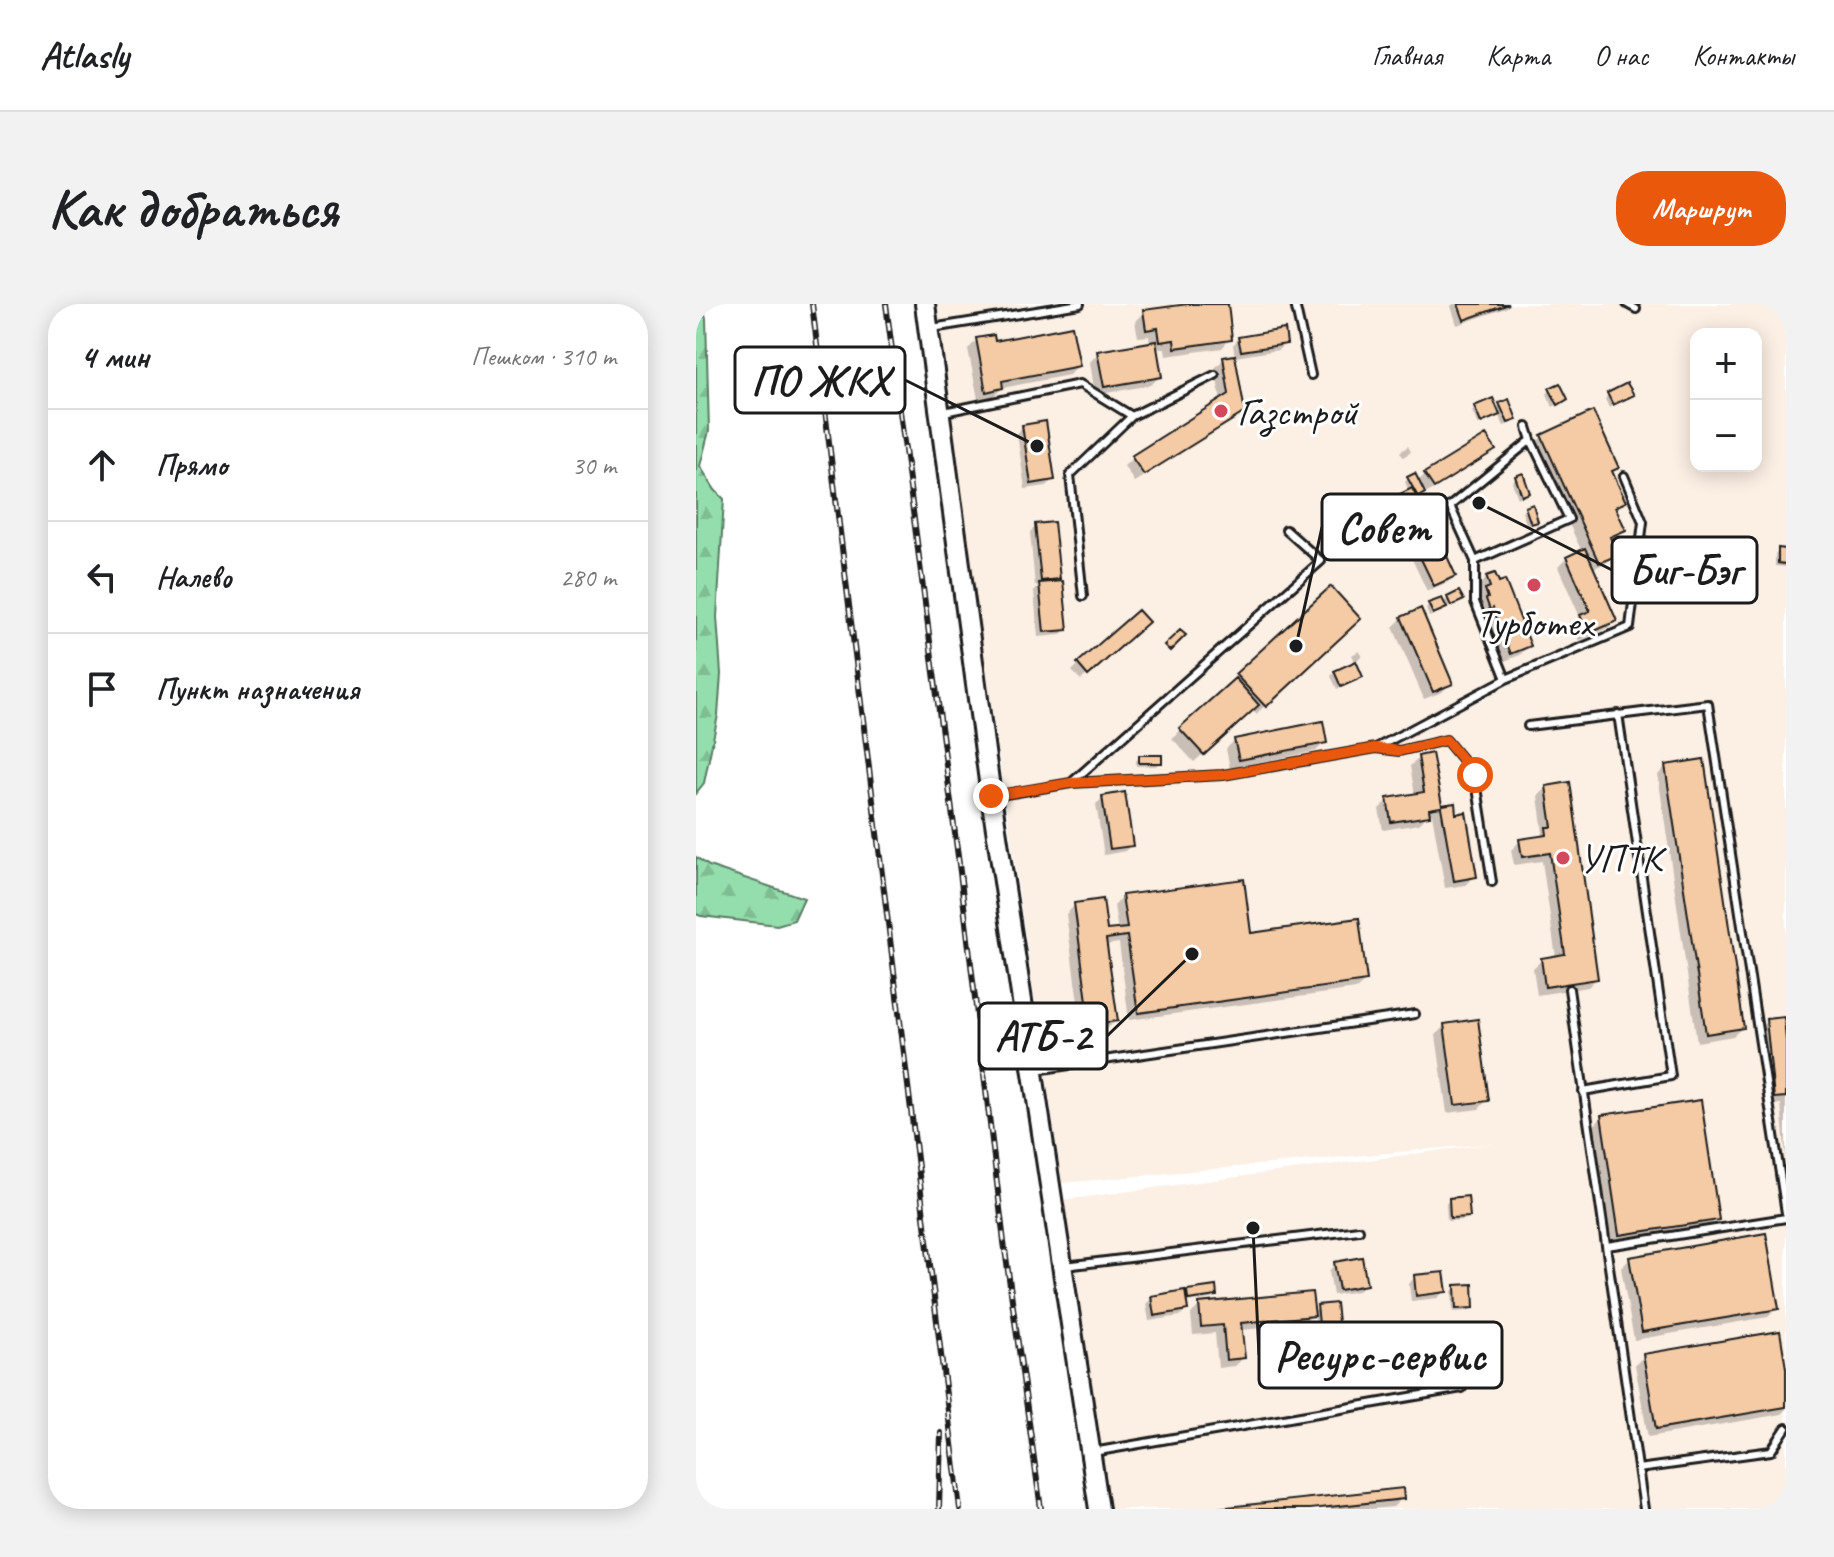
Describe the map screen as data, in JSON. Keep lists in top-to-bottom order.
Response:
{
  "places": [
    "Газстрой",
    "ПО ЖКХ",
    "Биг-Бэг",
    "Турботех",
    "Совет",
    "УПТК",
    "АТБ-2",
    "Ресурс-сервис"
  ],
  "page": {
    "header": "Atlasly",
    "nav": [
      "Главная",
      "Карта",
      "О нас",
      "Контакты"
    ],
    "buttons": "Маршрут",
    "title": "Как добраться",
    "heading": ["4 мин", "Пешком · 310 m"],
    "map_buttons": ["+", "−"],
    "list": [
      ["Прямо", "30 m"],
      ["Налево", "280 m"],
      "Пункт назначения"
    ]
  }
}
